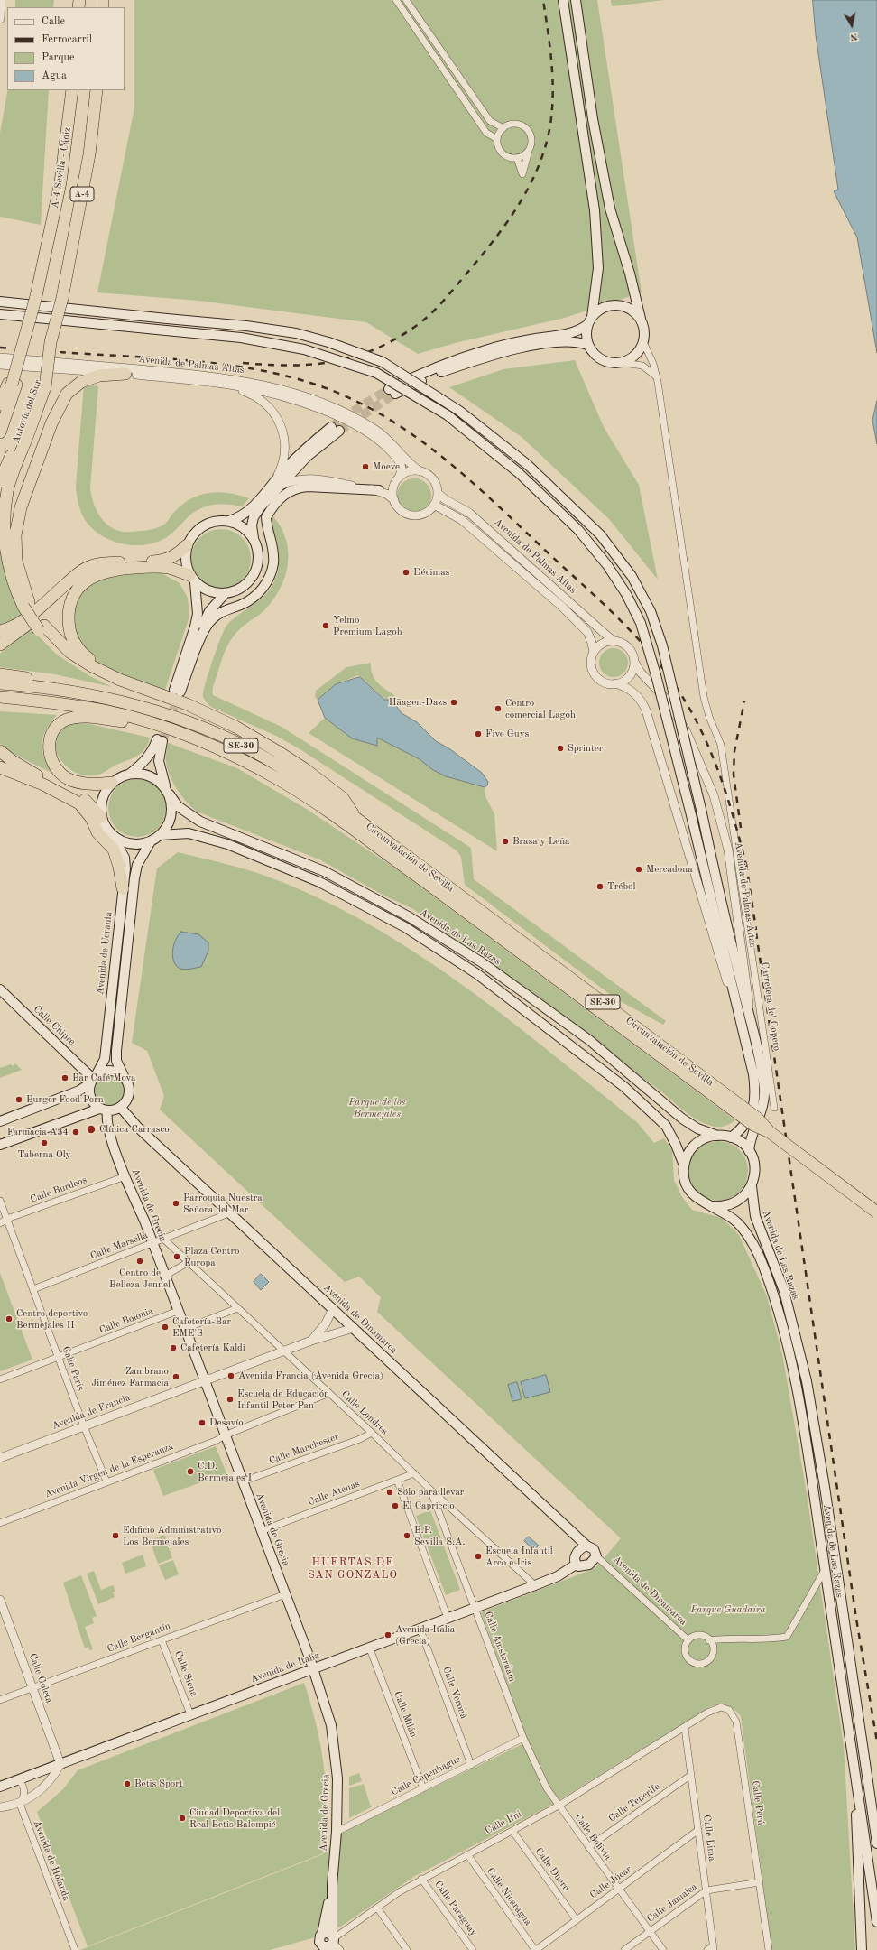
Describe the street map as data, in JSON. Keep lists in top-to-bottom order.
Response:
{
  "streets": {
    "highway": [
      "A-4 Sevilla - Cádiz",
      "A-4",
      "Autovía del Sur",
      "SE-30",
      "Circunvalación de Sevilla"
    ],
    "main road": [
      "Avenida de Palmas Altas",
      "Avenida de Las Razas",
      "Avenida de Ucrania",
      "Calle Chipre",
      "Avenida de Grecia",
      "Avenida de Dinamarca",
      "Avenida de Italia"
    ],
    "street": [
      "Carretera del Copero",
      "Calle Burdeos",
      "Calle Marsella",
      "Calle Bolonia",
      "Calle París",
      "Avenida de Francia",
      "Calle Londres",
      "Calle Manchester",
      "Avenida Virgen de la Esperanza",
      "Calle Atenas",
      "Calle Bergantín",
      "Calle Amsterdam",
      "Calle Siena",
      "Calle Goleta",
      "Calle Verona",
      "Calle Milán",
      "Calle Copenhague",
      "Calle Tenerife",
      "Calle Perú",
      "Calle Ifni",
      "Calle Bolivia",
      "Calle Lima",
      "Avenida de Holanda",
      "Calle Duero",
      "Calle Júcar",
      "Calle Nicaragua",
      "Calle Jamaica",
      "Calle Paraguay"
    ]
  },
  "crossings": [
    ["Avenida de Palmas Altas", "Avenida de Las Razas"],
    ["Avenida de Las Razas", "Avenida de Ucrania"],
    ["Avenida de Ucrania", "Calle Chipre"],
    ["Avenida de Ucrania", "Avenida de Grecia"],
    ["Avenida de Ucrania", "Avenida de Dinamarca"],
    ["Calle Chipre", "Avenida de Grecia"],
    ["Calle Chipre", "Avenida de Dinamarca"],
    ["Calle Burdeos", "Avenida de Grecia"],
    ["Calle Burdeos", "Calle París"],
    ["Avenida de Grecia", "Calle Marsella"],
    ["Avenida de Grecia", "Avenida de Dinamarca"],
    ["Avenida de Grecia", "Calle Bolonia"],
    ["Avenida de Grecia", "Avenida de Francia"],
    ["Avenida de Grecia", "Calle Manchester"],
    ["Avenida de Grecia", "Avenida Virgen de la Esperanza"],
    ["Avenida de Grecia", "Calle Atenas"],
    ["Avenida de Grecia", "Calle Bergantín"],
    ["Avenida de Grecia", "Avenida de Italia"],
    ["Avenida de Grecia", "Calle Copenhague"],
    ["Calle Marsella", "Avenida de Dinamarca"],
    ["Calle Marsella", "Calle París"],
    ["Calle Marsella", "Calle Londres"],
    ["Avenida de Dinamarca", "Avenida de Francia"],
    ["Avenida de Dinamarca", "Avenida de Italia"],
    ["Calle Bolonia", "Calle París"],
    ["Calle París", "Avenida de Francia"],
    ["Calle París", "Avenida Virgen de la Esperanza"],
    ["Avenida de Francia", "Calle Londres"],
    ["Calle Londres", "Calle Manchester"],
    ["Calle Londres", "Avenida Virgen de la Esperanza"],
    ["Calle Londres", "Calle Atenas"],
    ["Calle Londres", "Calle Amsterdam"],
    ["Calle Londres", "Avenida de Italia"],
    ["Calle Bergantín", "Calle Siena"],
    ["Calle Bergantín", "Calle Goleta"],
    ["Calle Amsterdam", "Avenida de Italia"],
    ["Calle Amsterdam", "Calle Copenhague"],
    ["Calle Amsterdam", "Calle Ifni"],
    ["Calle Amsterdam", "Calle Bolivia"],
    ["Avenida de Italia", "Calle Siena"],
    ["Avenida de Italia", "Calle Goleta"],
    ["Avenida de Italia", "Calle Verona"],
    ["Avenida de Italia", "Calle Milán"],
    ["Calle Verona", "Calle Copenhague"],
    ["Calle Milán", "Calle Copenhague"],
    ["Calle Tenerife", "Calle Bolivia"],
    ["Calle Tenerife", "Calle Lima"],
    ["Calle Perú", "Calle Ifni"],
    ["Calle Perú", "Calle Lima"],
    ["Calle Perú", "Calle Jamaica"],
    ["Calle Ifni", "Calle Bolivia"],
    ["Calle Ifni", "Calle Lima"],
    ["Calle Ifni", "Calle Duero"],
    ["Calle Ifni", "Calle Nicaragua"],
    ["Calle Ifni", "Calle Paraguay"],
    ["Calle Bolivia", "Calle Júcar"],
    ["Calle Bolivia", "Calle Jamaica"],
    ["Calle Lima", "Calle Júcar"],
    ["Calle Lima", "Calle Jamaica"],
    ["Calle Duero", "Calle Júcar"],
    ["Calle Júcar", "Calle Nicaragua"]
  ],
  "districts": ["HUERTAS DE SAN GONZALO"],
  "parks": ["Parque de los Bermejales", "Parque Guadaíra"],
  "places": [
    "Moeve",
    "Décimas",
    "Yelmo Premium Lagoh",
    "Häagen-Dazs",
    "Centro comercial Lagoh",
    "Five Guys",
    "Sprinter",
    "Brasa y Leña",
    "Mercadona",
    "Trébol",
    "Bar Café Mova",
    "Burger Food Porn",
    "Clínica Carrasco",
    "Farmacia A34",
    "Taberna Oly",
    "Parroquia Nuestra Señora del Mar",
    "Plaza Centro Europa",
    "Centro de Belleza Jennel",
    "Centro deportivo Bermejales II",
    "Cafetería-Bar EME'S",
    "Cafetería Kaldi",
    "Avenida Francia (Avenida Grecia)",
    "Zambrano Jiménez Farmacia",
    "Escuela de Educación Infantil Peter Pan",
    "Desavío",
    "C.D. Bermejales I",
    "Sólo para llevar",
    "El Capriccio",
    "Edificio Administrativo Los Bermejales",
    "B.P. Sevilla S.A.",
    "Escuela Infantil Arco e Iris",
    "Avenida Italia (Grecia)",
    "Betis Sport",
    "Ciudad Deportiva del Real Betis Balompié"
  ],
  "legend": [
    "Calle",
    "Ferrocarril",
    "Parque",
    "Agua"
  ],
  "north": "bottom"
}
